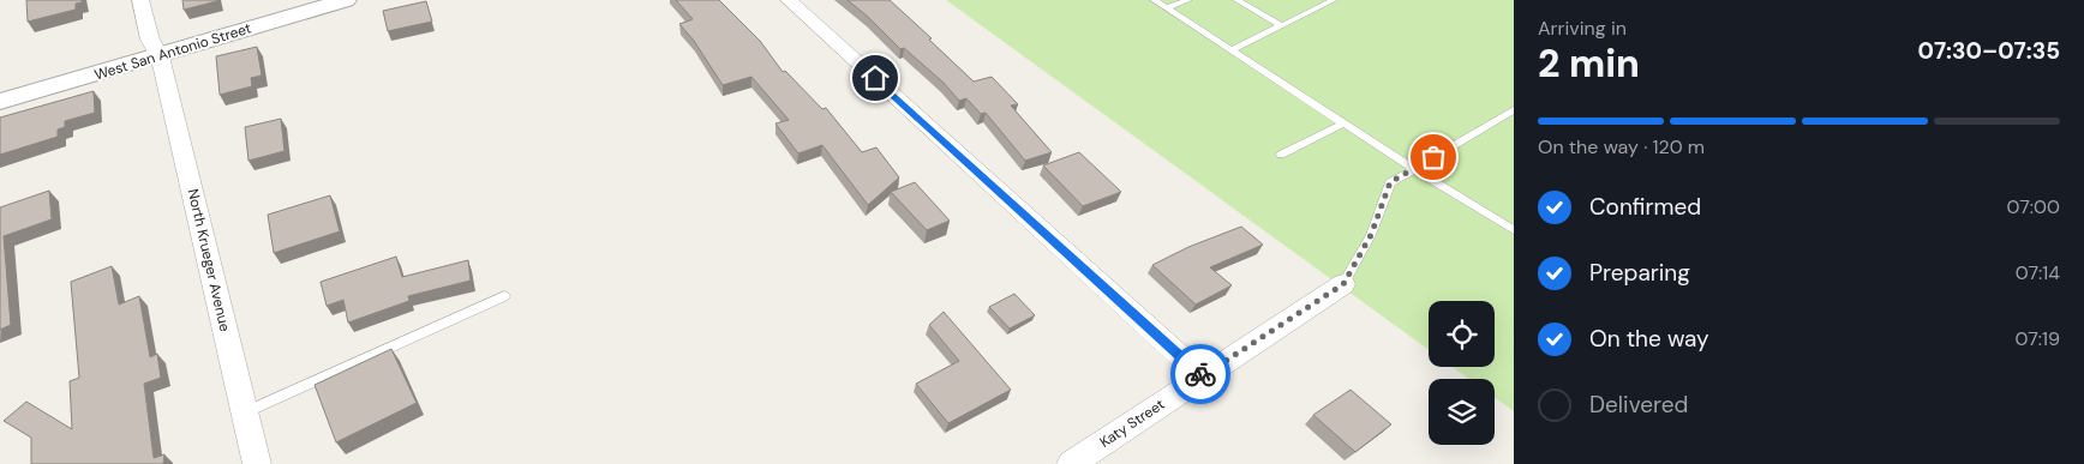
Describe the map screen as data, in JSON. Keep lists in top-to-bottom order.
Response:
{
  "streets": {
    "street": ["West San Antonio Street", "North Krueger Avenue", "Katy Street"]
  },
  "crossings": [
    ["West San Antonio Street", "North Krueger Avenue"]
  ],
  "page": {
    "heading": ["2 min", "Arriving in", "07:30–07:35"],
    "bar": "On the way · 120 m",
    "list": [
      ["Confirmed", "07:00"],
      ["Preparing", "07:14"],
      ["On the way", "07:19"],
      "Delivered"
    ]
  }
}
